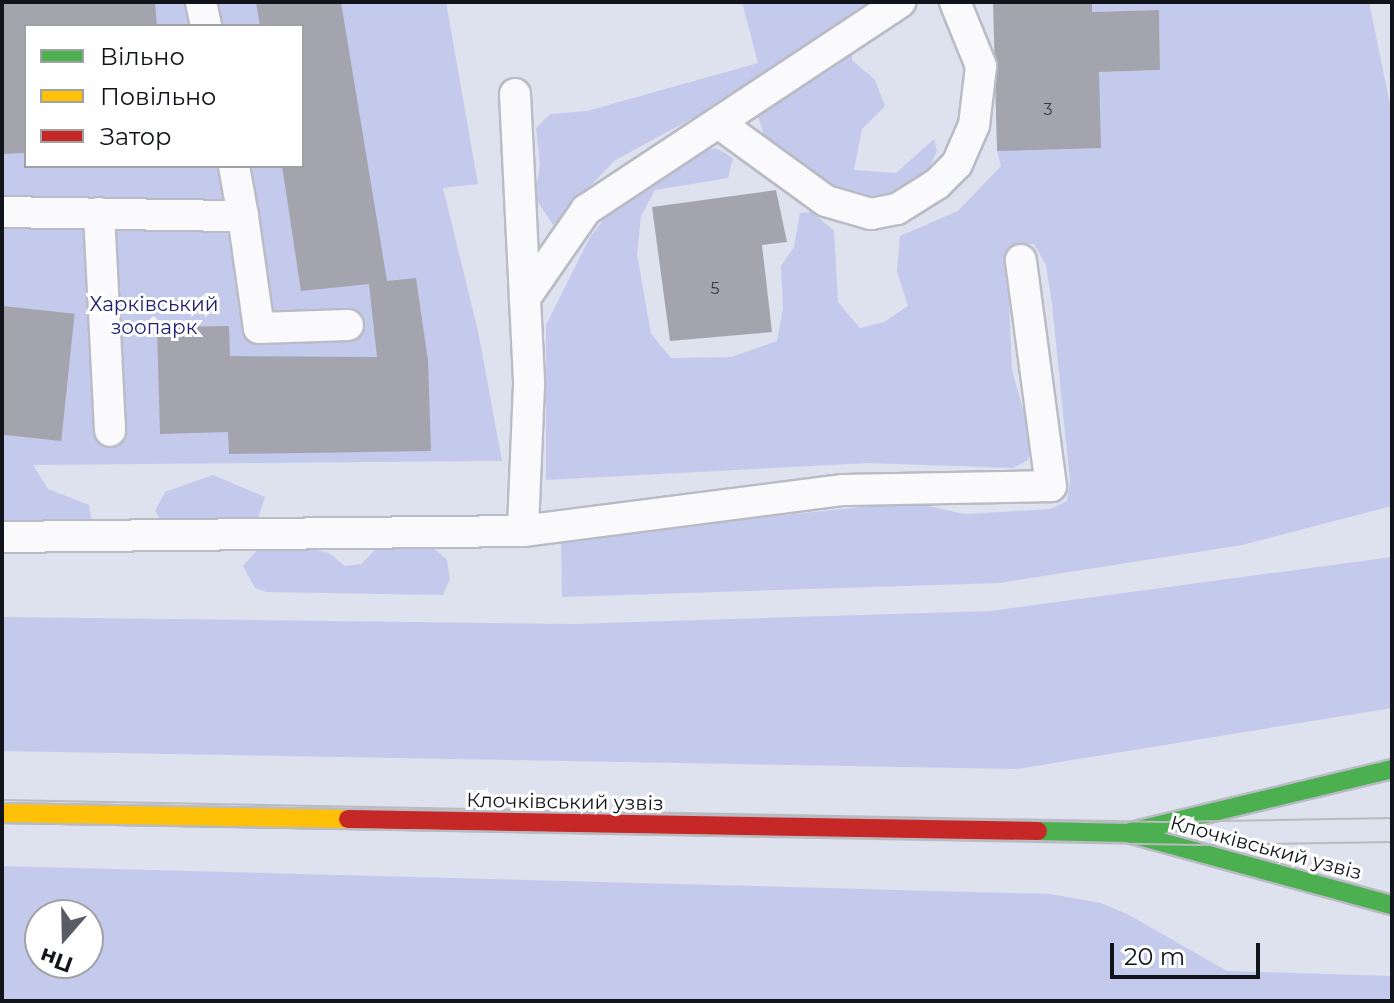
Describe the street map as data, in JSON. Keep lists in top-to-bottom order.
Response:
{
  "streets": {
    "main road": ["Клочківський узвіз"]
  },
  "parks": ["Харківський зоопарк"],
  "house_numbers": ["3", "5"],
  "legend": ["Вільно", "Повільно", "Затор"],
  "scale_bar": "20 m",
  "north": "bottom"
}
